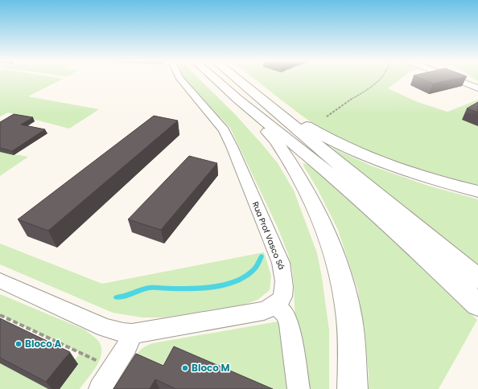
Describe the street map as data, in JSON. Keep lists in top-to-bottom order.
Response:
{
  "streets": {
    "street": ["Rua Prof Vasco Sá"]
  },
  "places": ["Bloco A", "Bloco M"]
}
